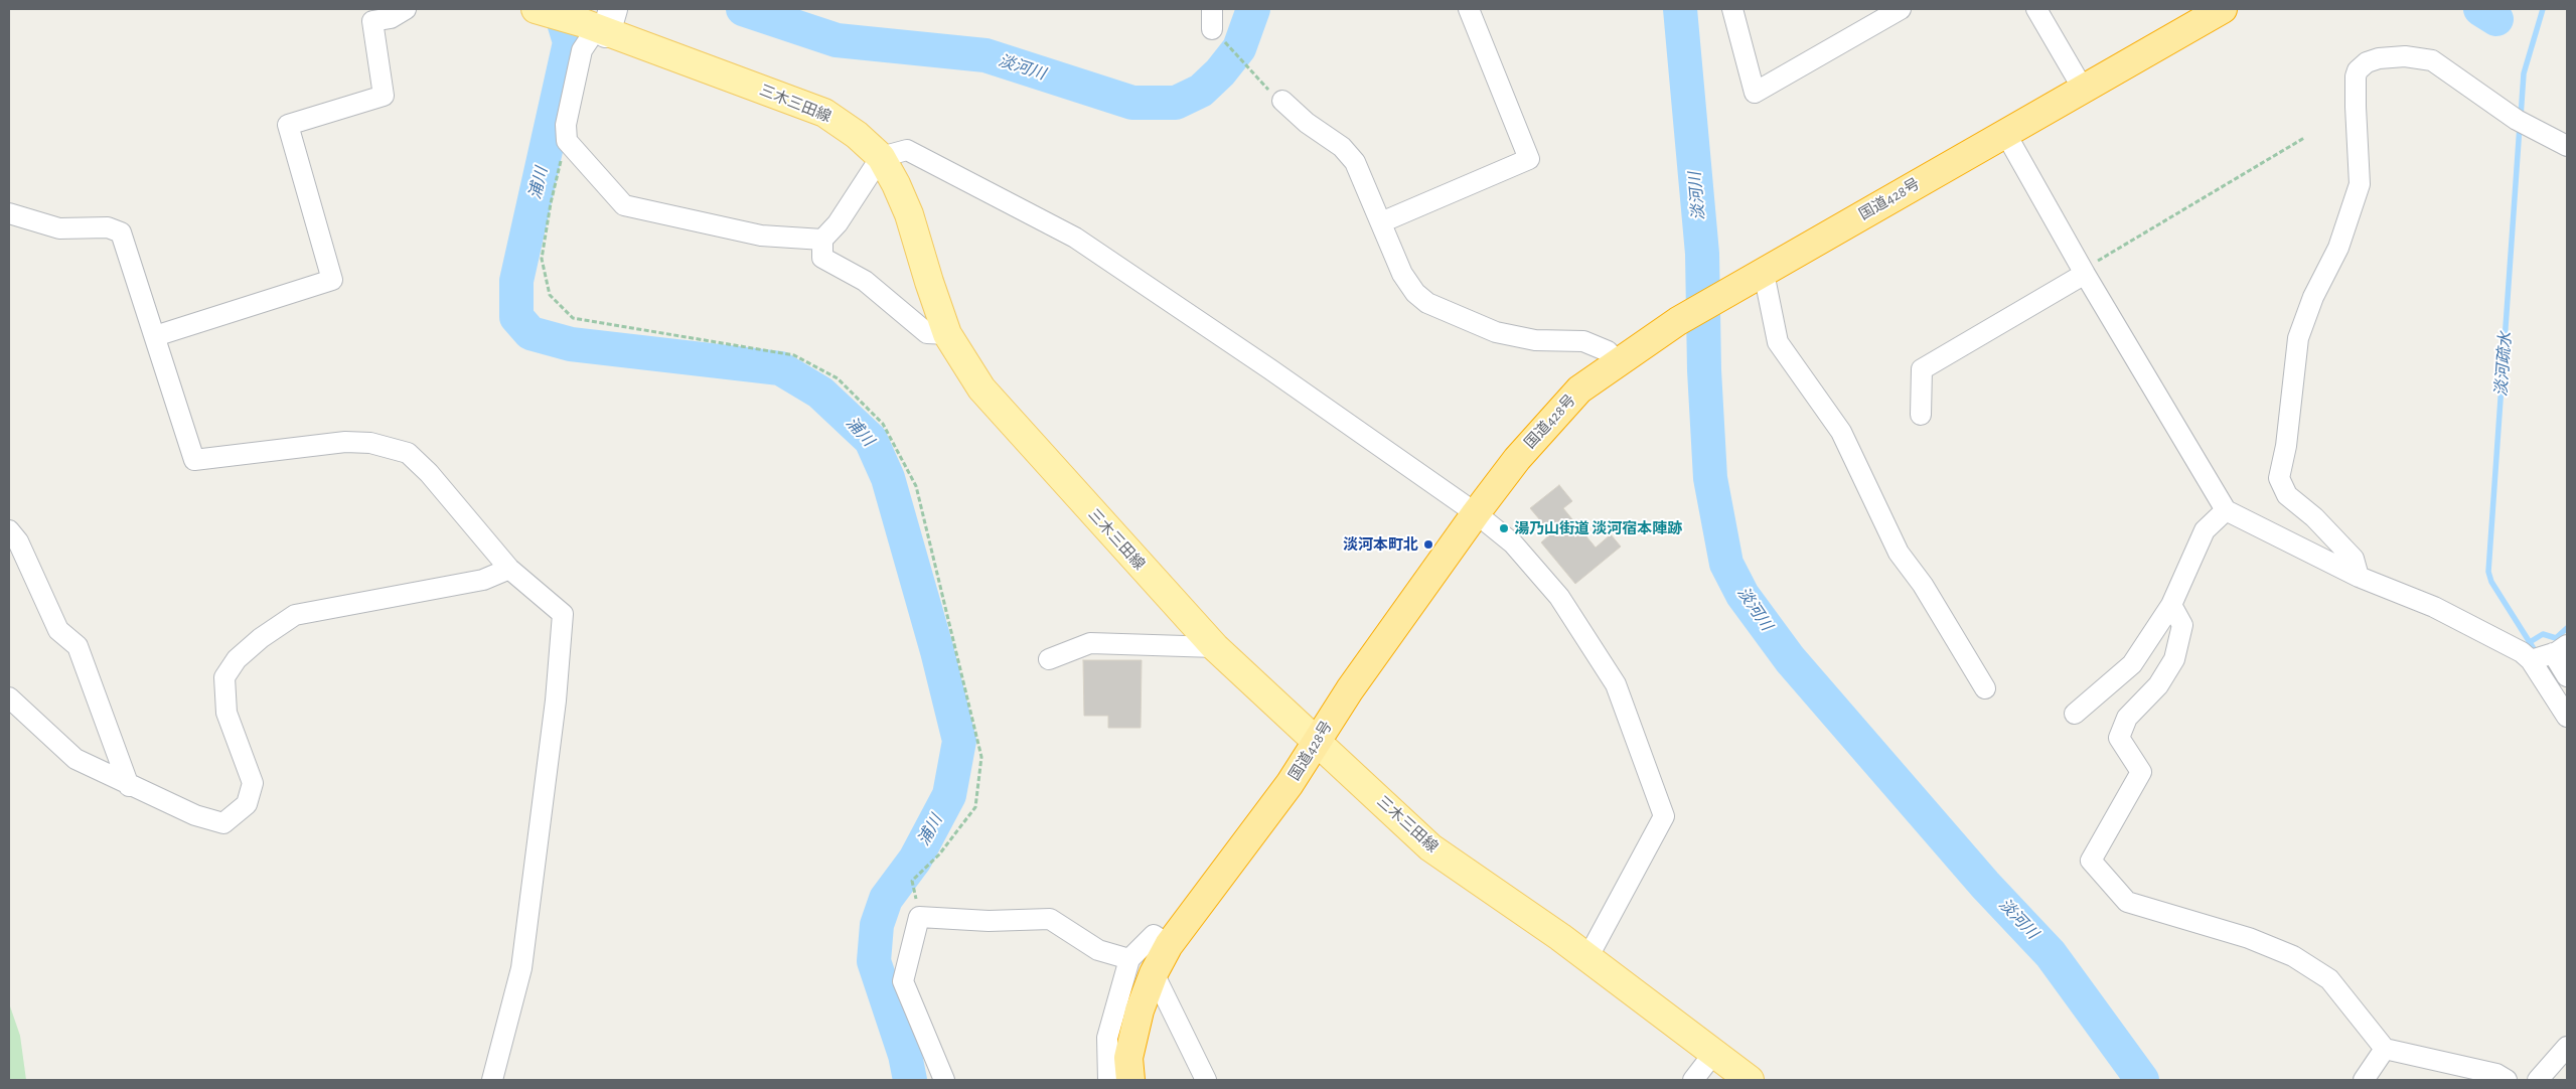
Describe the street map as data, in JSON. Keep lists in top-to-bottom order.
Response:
{
  "streets": {
    "highway": ["国道428号"],
    "main road": ["三木三田線"]
  },
  "crossings": [
    ["三木三田線", "国道428号"]
  ],
  "water": ["淡河川", "浦川", "淡河疏水"],
  "places": ["湯乃山街道 淡河宿本陣跡", "淡河本町北"]
}
